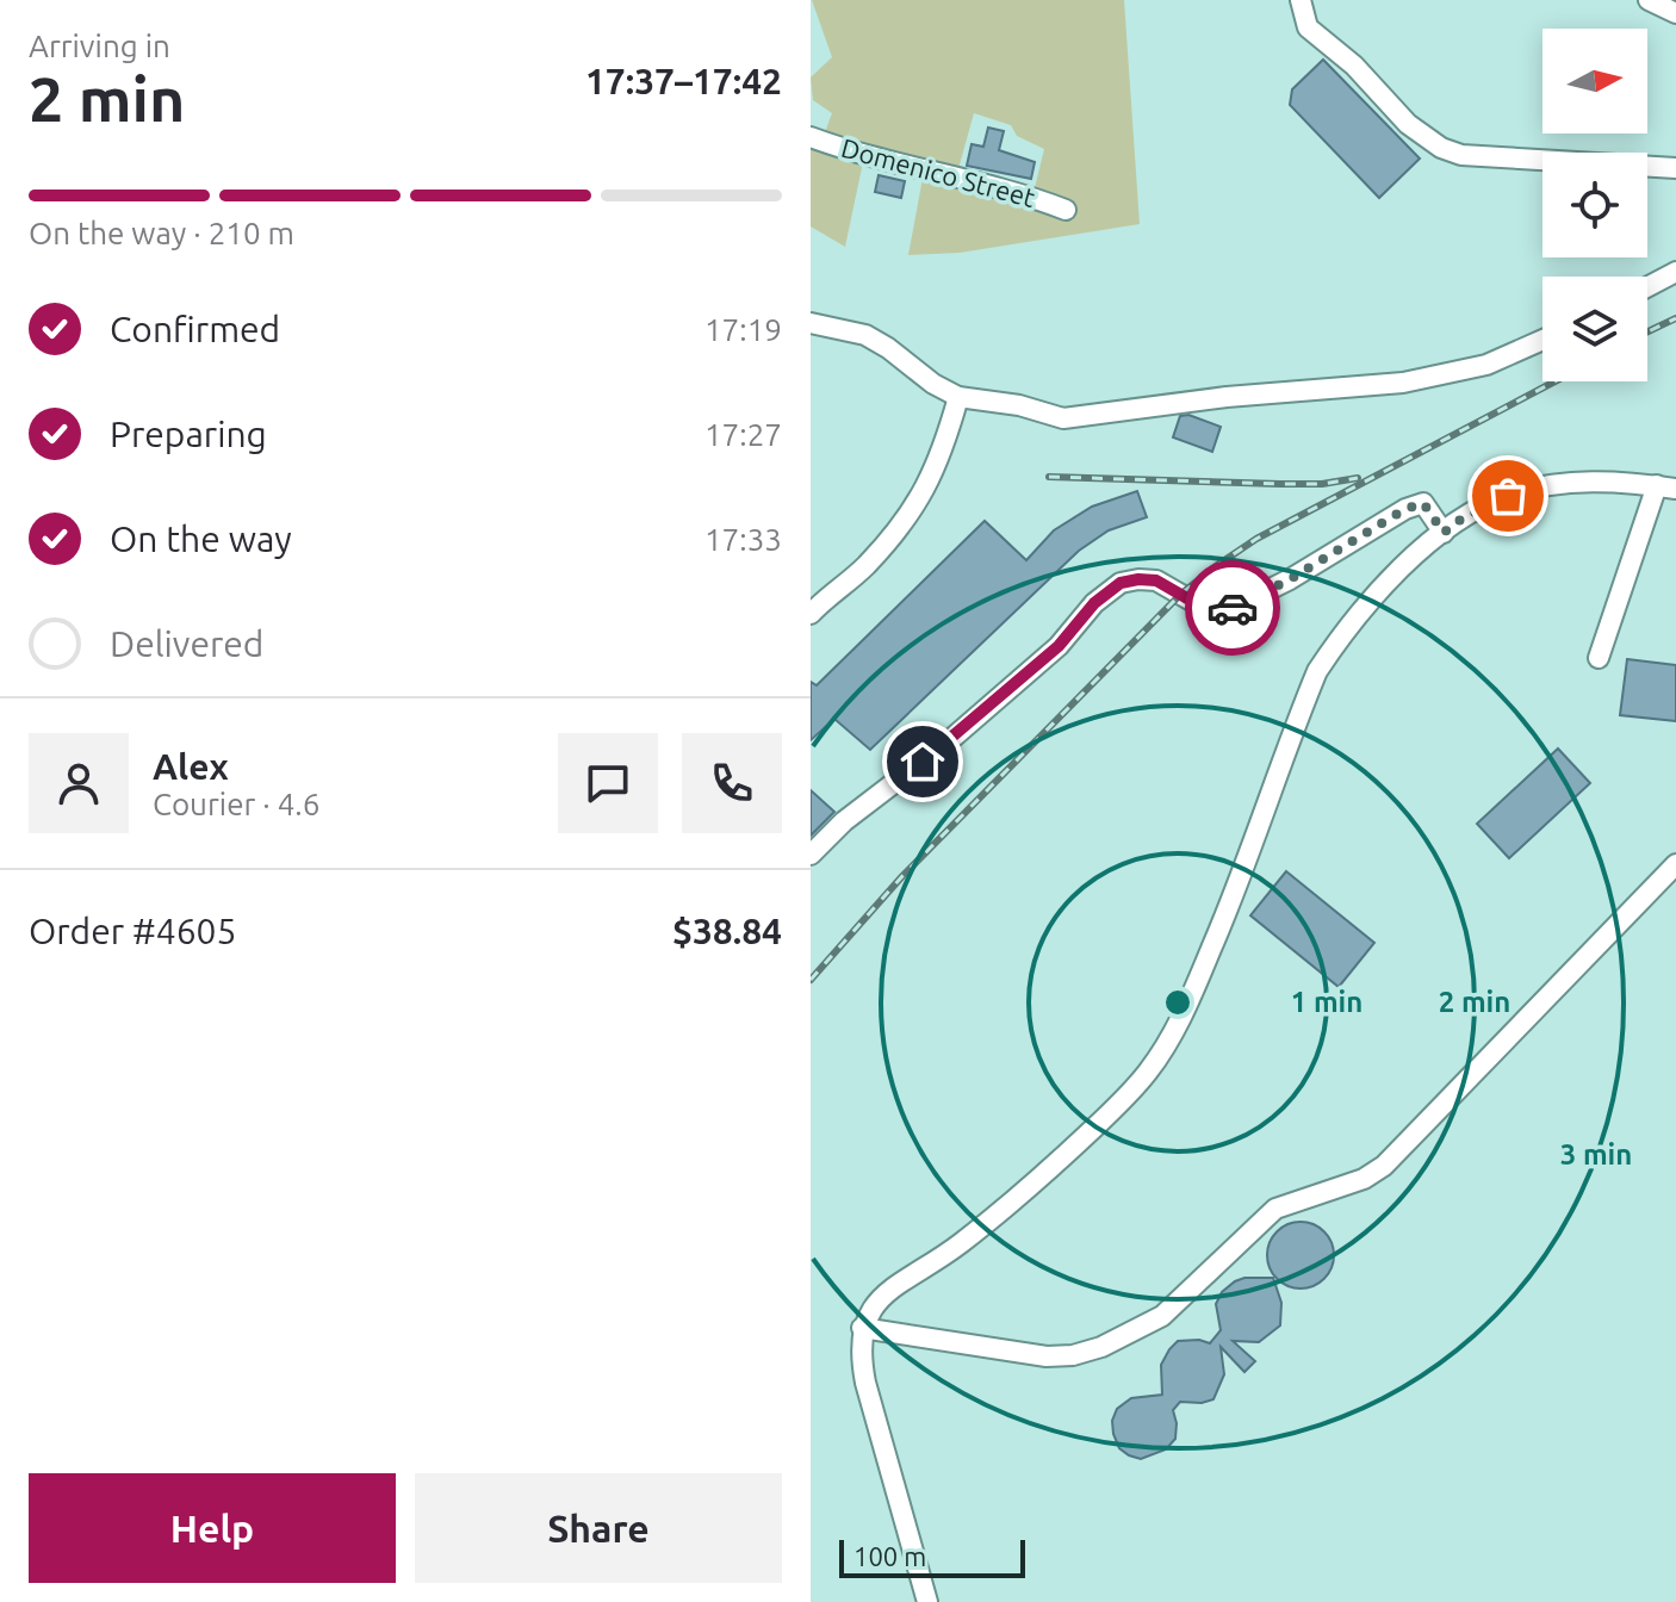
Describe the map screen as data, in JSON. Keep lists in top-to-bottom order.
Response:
{
  "streets": {
    "street": ["Domenico Street"]
  },
  "scale_bar": "100 m",
  "north": "right",
  "page": {
    "heading": ["2 min", "Arriving in", "17:37–17:42"],
    "panel": [
      "Alex",
      "Courier · 4.6",
      "Order #4605",
      "$38.84"
    ],
    "bar": "On the way · 210 m",
    "list": [
      ["Confirmed", "17:19"],
      ["Preparing", "17:27"],
      ["On the way", "17:33"],
      "Delivered"
    ],
    "buttons": ["Help", "Share"],
    "scale": "100 m"
  },
  "rings": ["1 min", "2 min", "3 min"]
}
